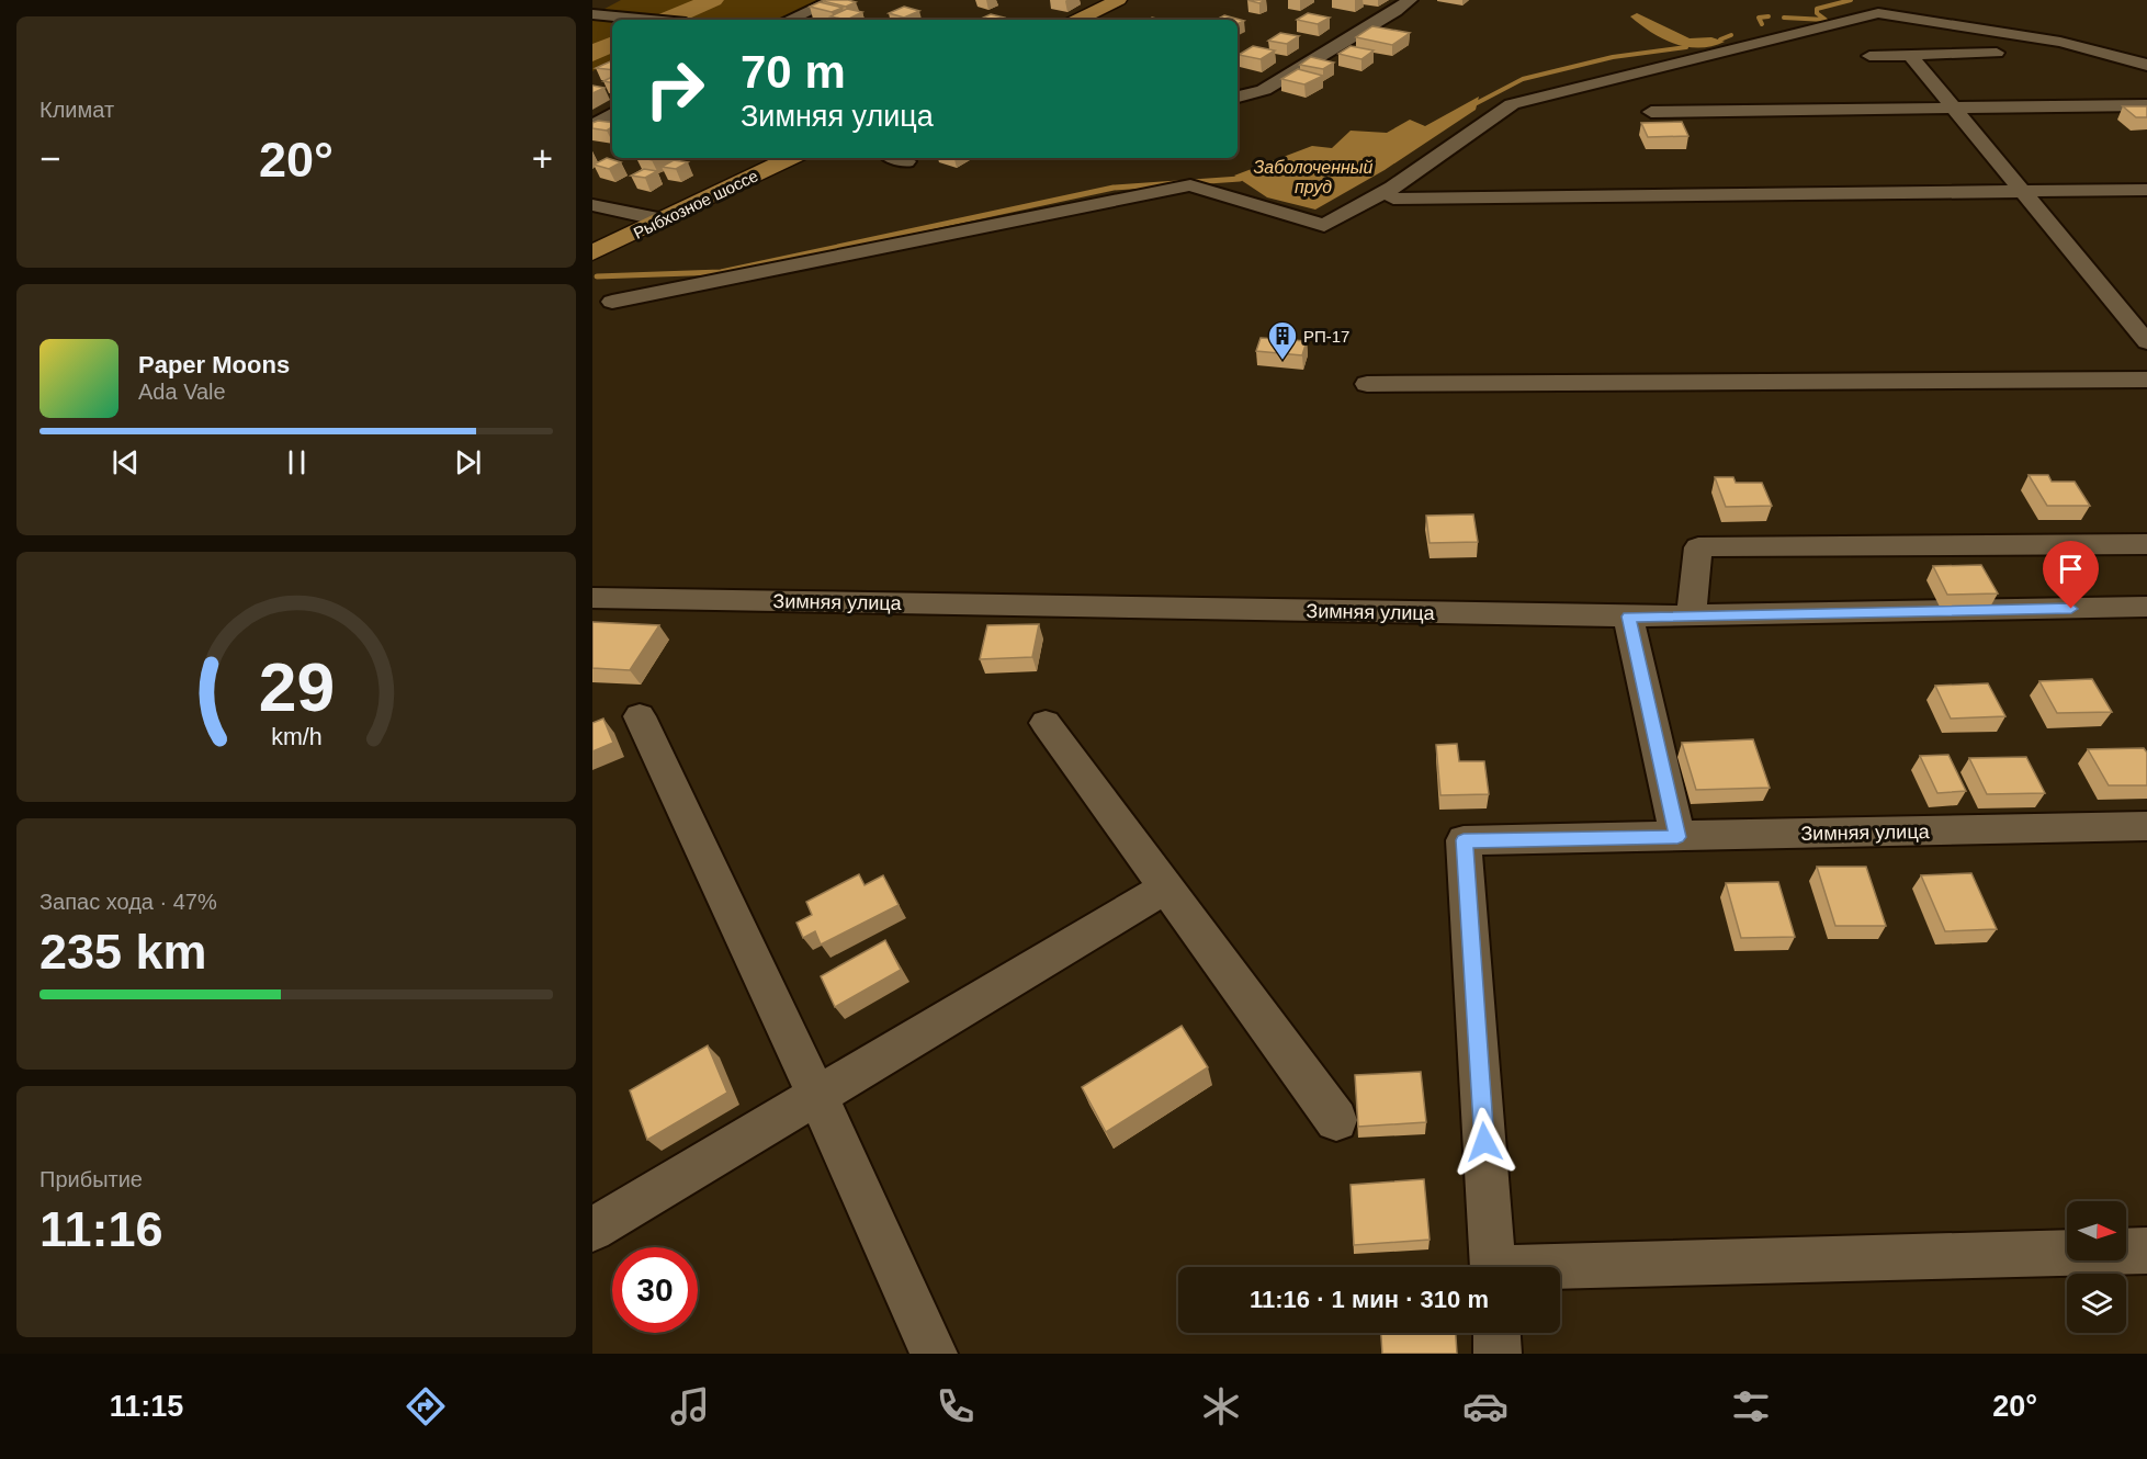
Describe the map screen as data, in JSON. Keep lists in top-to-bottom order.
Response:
{
  "streets": {
    "main road": ["Рыбхозное шоссе"],
    "street": ["Зимняя улица"]
  },
  "water": ["Заболоченный пруд"],
  "places": {
    "building": ["РП-17"]
  },
  "north": "right",
  "page": {
    "tile": [
      "Климат",
      ["Запас хода · 47%", "235 km"],
      ["Прибытие", "11:16"]
    ],
    "turn": ["70 m", "Зимняя улица"],
    "heat": ["−", "20°", "+"],
    "song": ["Paper Moons", "Ada Vale"],
    "limit": "30",
    "trip": "11:16 · 1 мин · 310 m",
    "tabs": ["11:15", "20°"],
    "gauge": ["29", "km/h"]
  }
}
